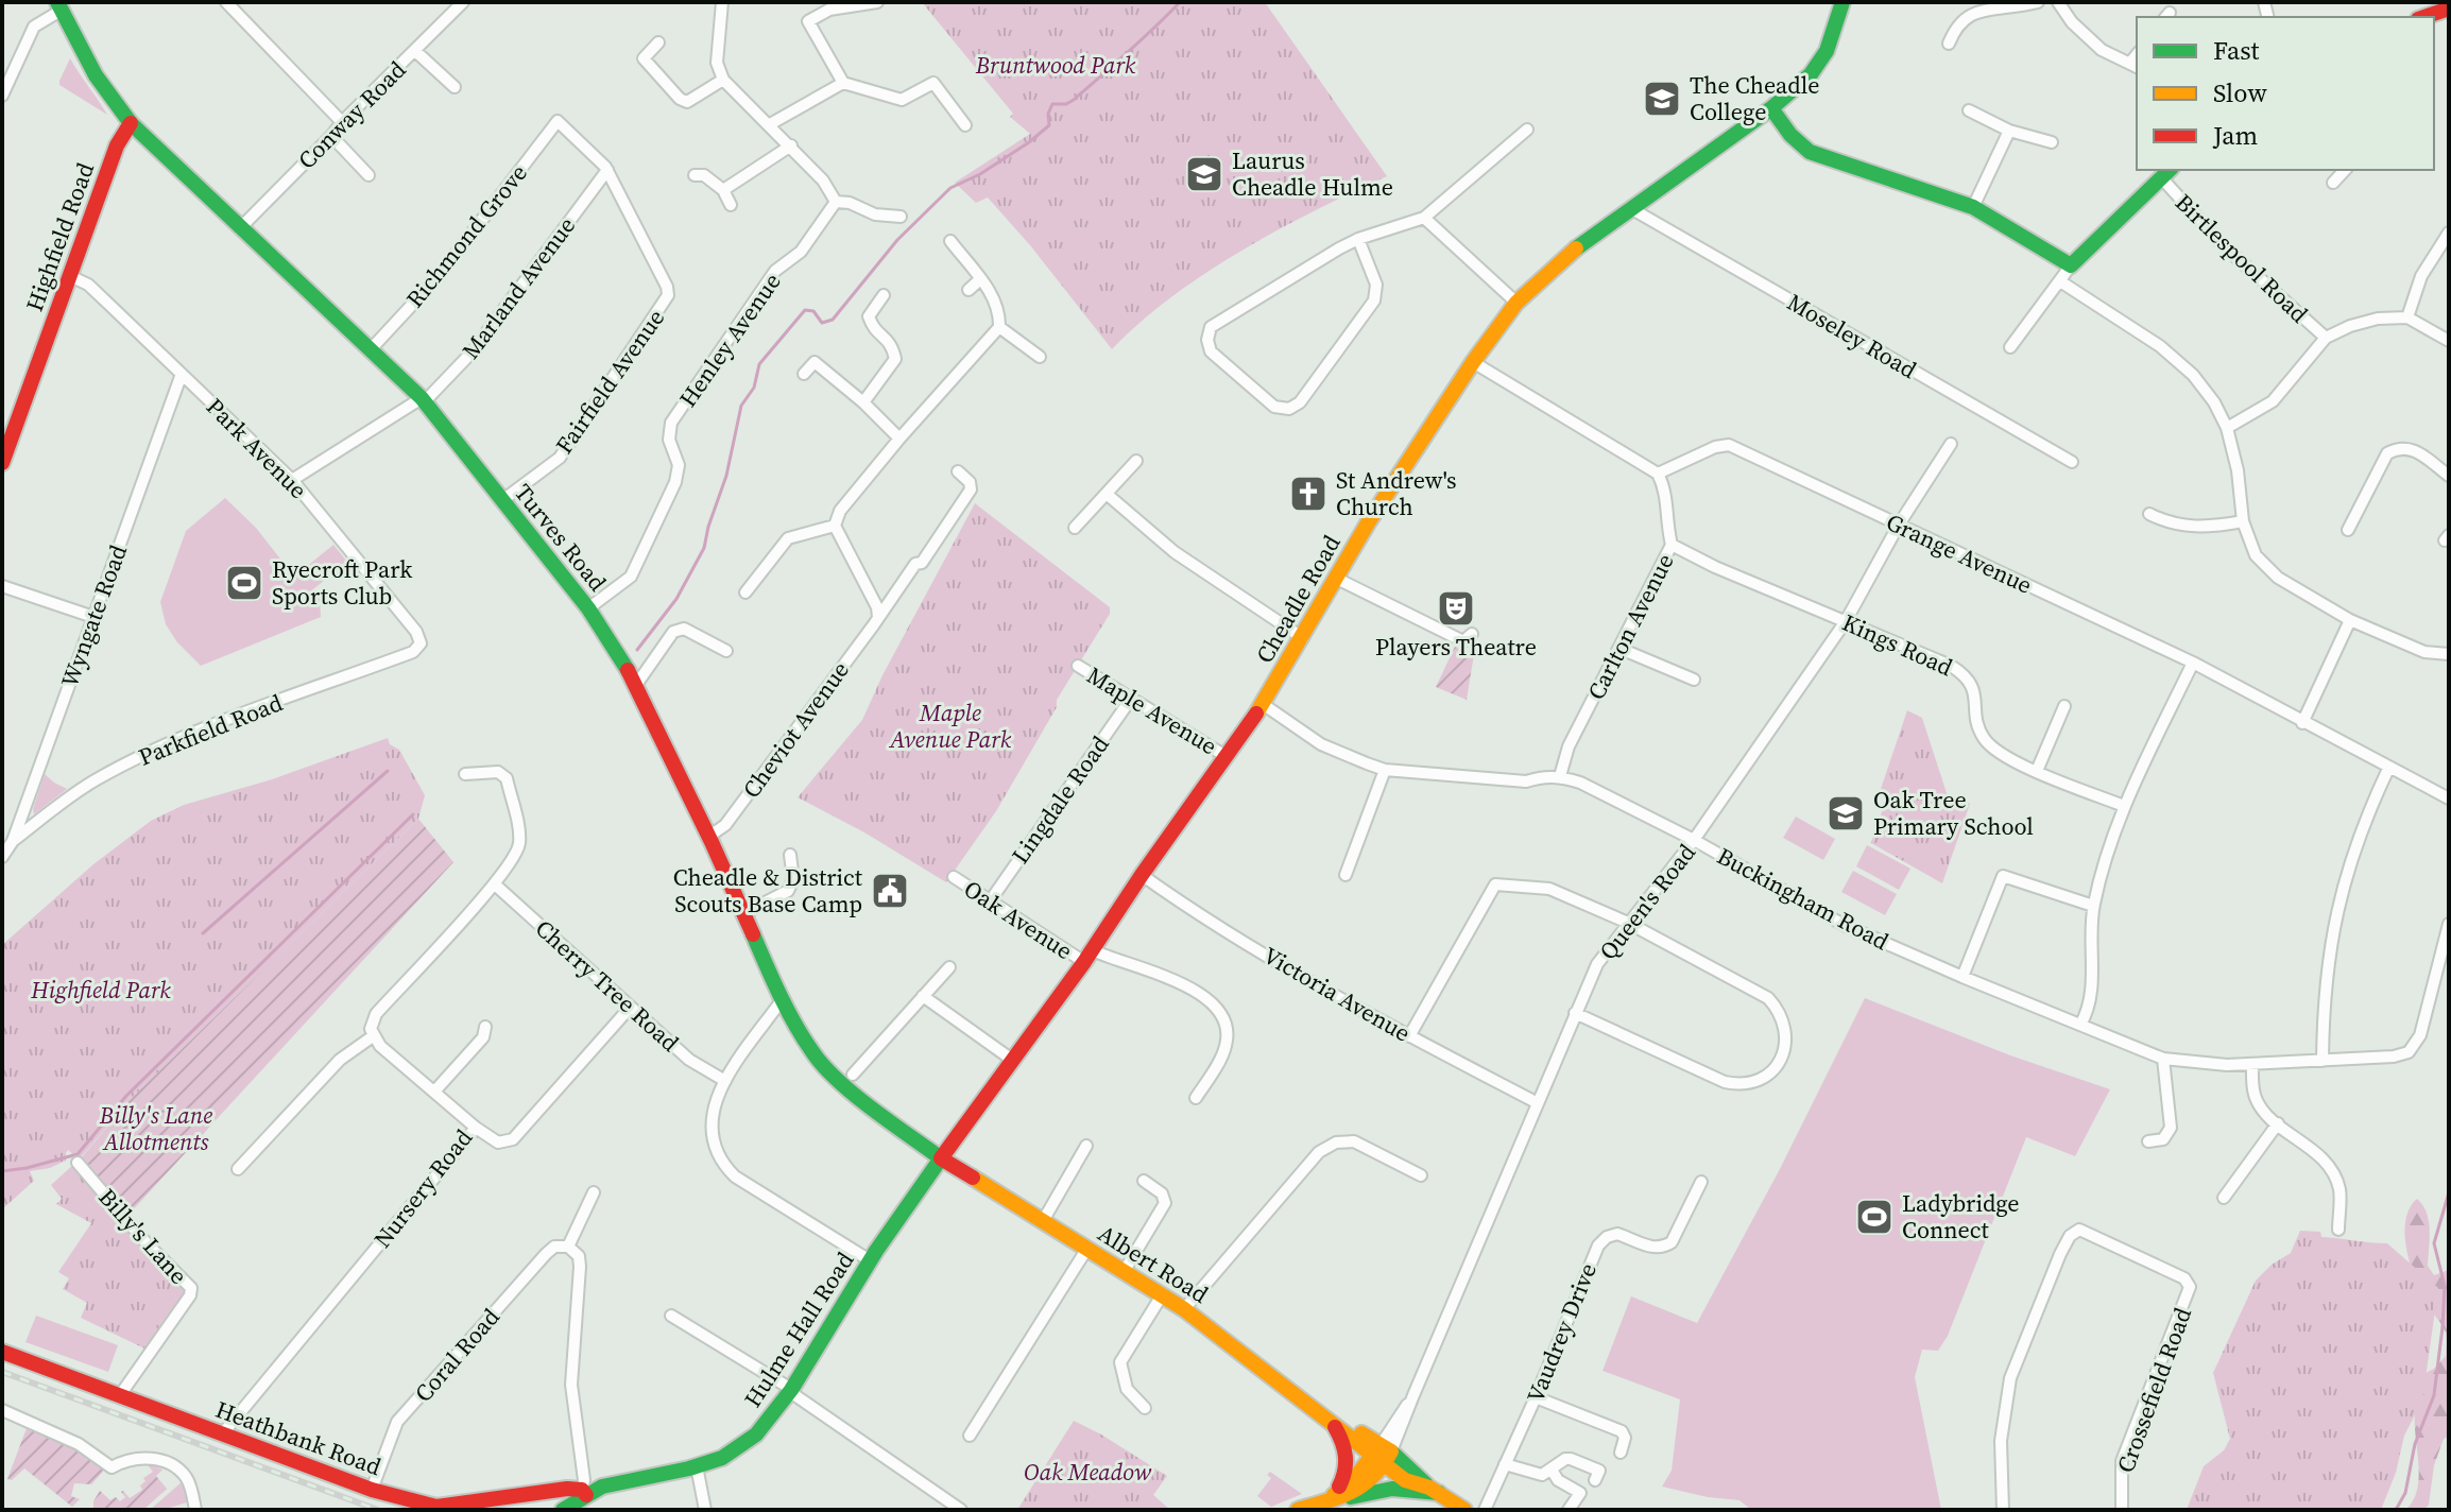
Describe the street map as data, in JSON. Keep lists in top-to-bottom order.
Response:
{
  "streets": {
    "street": [
      "Conway Road",
      "Richmond Grove",
      "Highfield Road",
      "Birtlespool Road",
      "Marland Avenue",
      "Moseley Road",
      "Henley Avenue",
      "Fairfield Avenue",
      "Park Avenue",
      "Turves Road",
      "Grange Avenue",
      "Cheadle Road",
      "Wyngate Road",
      "Carlton Avenue",
      "Kings Road",
      "Maple Avenue",
      "Parkfield Road",
      "Cheviot Avenue",
      "Lingdale Road",
      "Buckingham Road",
      "Queen's Road",
      "Oak Avenue",
      "Cherry Tree Road",
      "Victoria Avenue",
      "Nursery Road",
      "Billy's Lane",
      "Albert Road",
      "Hulme Hall Road",
      "Vaudrey Drive",
      "Coral Road",
      "Crossefield Road",
      "Heathbank Road"
    ]
  },
  "crossings": [
    ["Conway Road", "Turves Road"],
    ["Richmond Grove", "Marland Avenue"],
    ["Richmond Grove", "Fairfield Avenue"],
    ["Richmond Grove", "Turves Road"],
    ["Highfield Road", "Park Avenue"],
    ["Highfield Road", "Turves Road"],
    ["Marland Avenue", "Fairfield Avenue"],
    ["Marland Avenue", "Park Avenue"],
    ["Marland Avenue", "Turves Road"],
    ["Moseley Road", "Cheadle Road"],
    ["Henley Avenue", "Turves Road"],
    ["Fairfield Avenue", "Turves Road"],
    ["Park Avenue", "Wyngate Road"],
    ["Park Avenue", "Parkfield Road"],
    ["Turves Road", "Cheadle Road"],
    ["Turves Road", "Cheviot Avenue"],
    ["Turves Road", "Albert Road"],
    ["Turves Road", "Hulme Hall Road"],
    ["Grange Avenue", "Carlton Avenue"],
    ["Grange Avenue", "Queen's Road"],
    ["Cheadle Road", "Maple Avenue"],
    ["Cheadle Road", "Buckingham Road"],
    ["Cheadle Road", "Oak Avenue"],
    ["Cheadle Road", "Victoria Avenue"],
    ["Cheadle Road", "Albert Road"],
    ["Cheadle Road", "Hulme Hall Road"],
    ["Wyngate Road", "Parkfield Road"],
    ["Carlton Avenue", "Kings Road"],
    ["Carlton Avenue", "Buckingham Road"],
    ["Kings Road", "Queen's Road"],
    ["Maple Avenue", "Lingdale Road"],
    ["Lingdale Road", "Oak Avenue"],
    ["Buckingham Road", "Queen's Road"],
    ["Queen's Road", "Victoria Avenue"],
    ["Queen's Road", "Albert Road"],
    ["Nursery Road", "Heathbank Road"],
    ["Billy's Lane", "Heathbank Road"],
    ["Albert Road", "Hulme Hall Road"],
    ["Hulme Hall Road", "Heathbank Road"],
    ["Coral Road", "Heathbank Road"]
  ],
  "parks": [
    "Bruntwood Park",
    "Maple Avenue Park",
    "Highfield Park",
    "Billy's Lane Allotments",
    "Oak Meadow"
  ],
  "places": {
    "school or university": ["The Cheadle College", "Laurus Cheadle Hulme", "Oak Tree Primary School"],
    "church": ["St Andrew's Church"],
    "sports": ["Ryecroft Park Sports Club", "Ladybridge Connect"],
    "theatre": ["Players Theatre"],
    "public building": ["Cheadle & District Scouts Base Camp"]
  },
  "legend": ["Fast", "Slow", "Jam"]
}
